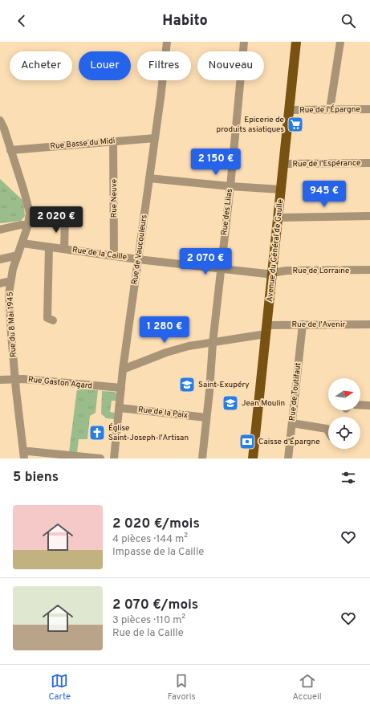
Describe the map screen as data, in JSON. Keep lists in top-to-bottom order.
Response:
{
  "streets": {
    "main road": ["Avenue du Général de Gaulle"],
    "street": [
      "Rue de l'Épargne",
      "Rue Basse du Midi",
      "Rue de l'Espérance",
      "Rue Neuve",
      "Rue des Lilas",
      "Rue de Vaucouleurs",
      "Rue de la Caille",
      "Rue de Lorraine",
      "Rue du 8 Mai 1945",
      "Rue de l'Avenir",
      "Rue Gaston Agard",
      "Rue de Toutifaut",
      "Rue de la Paix"
    ]
  },
  "crossings": [
    ["Rue de l'Épargne", "Avenue du Général de Gaulle"],
    ["Rue Basse du Midi", "Rue Neuve"],
    ["Rue Basse du Midi", "Rue de Vaucouleurs"],
    ["Rue Basse du Midi", "Rue du 8 Mai 1945"],
    ["Rue de l'Espérance", "Avenue du Général de Gaulle"],
    ["Rue Neuve", "Rue de la Caille"],
    ["Rue des Lilas", "Rue de la Caille"],
    ["Rue des Lilas", "Rue de l'Avenir"],
    ["Rue des Lilas", "Rue de la Paix"],
    ["Rue de Vaucouleurs", "Rue de la Caille"],
    ["Rue de Vaucouleurs", "Rue de l'Avenir"],
    ["Rue de Vaucouleurs", "Rue Gaston Agard"],
    ["Rue de Vaucouleurs", "Rue de la Paix"],
    ["Avenue du Général de Gaulle", "Rue de la Caille"],
    ["Avenue du Général de Gaulle", "Rue de Lorraine"],
    ["Avenue du Général de Gaulle", "Rue de l'Avenir"],
    ["Rue de la Caille", "Rue de Lorraine"],
    ["Rue de la Caille", "Rue du 8 Mai 1945"],
    ["Rue du 8 Mai 1945", "Rue Gaston Agard"],
    ["Rue de l'Avenir", "Rue de Toutifaut"]
  ],
  "places": {
    "supermarket": ["Epicerie de produits asiatiques"],
    "school or university": ["Saint-Exupéry", "Jean Moulin"],
    "church": ["Église Saint-Joseph-l'Artisan"],
    "bank": ["Caisse d'Épargne"]
  },
  "north": "right",
  "page": {
    "header": "Habito",
    "chip": [
      "Acheter",
      "Louer",
      "Filtres",
      "Nouveau"
    ],
    "price": [
      "2 150 €",
      "945 €",
      "2 020 €",
      "2 070 €",
      "1 280 €"
    ],
    "heading": "5 biens",
    "list": [
      {
        "name": "2 020 €/mois",
        "note": "4 pièces · 144 m² · Impasse de la Caille"
      },
      {
        "name": "2 070 €/mois",
        "note": "3 pièces · 110 m² · Rue de la Caille"
      }
    ],
    "tabs": ["Carte", "Favoris", "Accueil"]
  }
}
